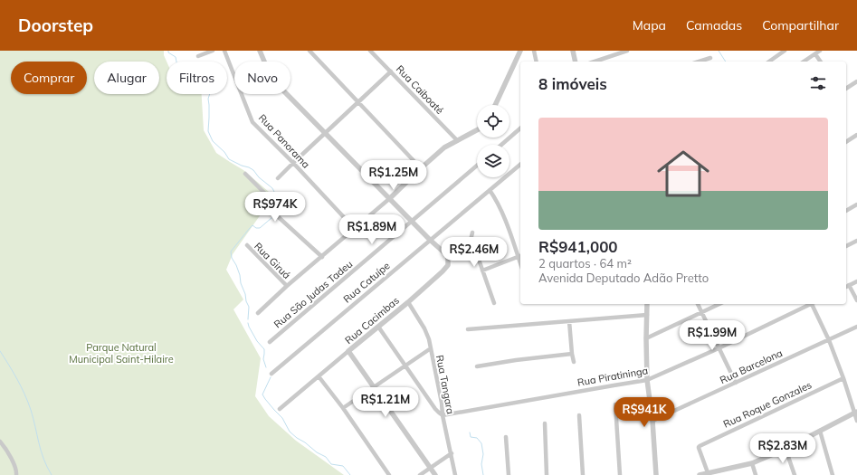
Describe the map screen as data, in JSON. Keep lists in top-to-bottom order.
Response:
{
  "streets": {
    "street": [
      "Rua Caiboaté",
      "Rua Panorama",
      "Rua Giruá",
      "Rua Catuípe",
      "Rua São Judas Tadeu",
      "Rua Cacimbas",
      "Rua Barcelona",
      "Rua Piratininga",
      "Rua Tangara",
      "Rua Roque Gonzales"
    ]
  },
  "crossings": [
    ["Rua Cacimbas", "Rua Tangara"],
    ["Rua Piratininga", "Rua Tangara"]
  ],
  "parks": ["Parque Natural Municipal Saint-Hilaire"],
  "page": {
    "header": "Doorstep",
    "nav": ["Mapa", "Camadas", "Compartilhar"],
    "chip": [
      "Comprar",
      "Alugar",
      "Filtros",
      "Novo"
    ],
    "heading": "8 imóveis",
    "list": [
      {
        "name": "R$941,000",
        "note": "2 quartos · 64 m² · Avenida Deputado Adão Pretto"
      }
    ],
    "price": [
      "R$1.25M",
      "R$974K",
      "R$1.89M",
      "R$2.46M",
      "R$1.99M",
      "R$1.21M",
      "R$941K",
      "R$2.83M"
    ]
  }
}
